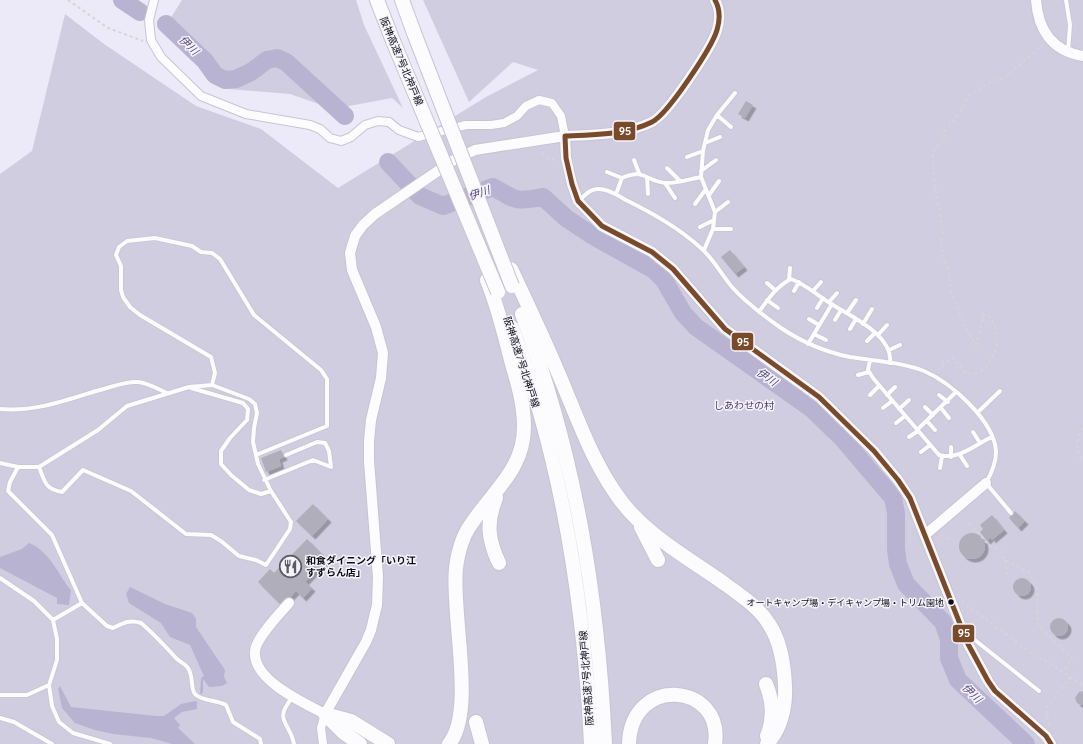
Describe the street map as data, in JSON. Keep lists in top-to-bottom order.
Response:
{
  "streets": {
    "highway": ["阪神高速7号北神戸線"]
  },
  "water": ["伊川"],
  "parks": ["しあわせの村"],
  "places": {
    "restaurant": ["和食ダイニング「いり江 すずらん店」"],
    "other": ["オートキャンプ場・デイキャンプ場・トリム園地"]
  },
  "lines": ["transit line 95"]
}
